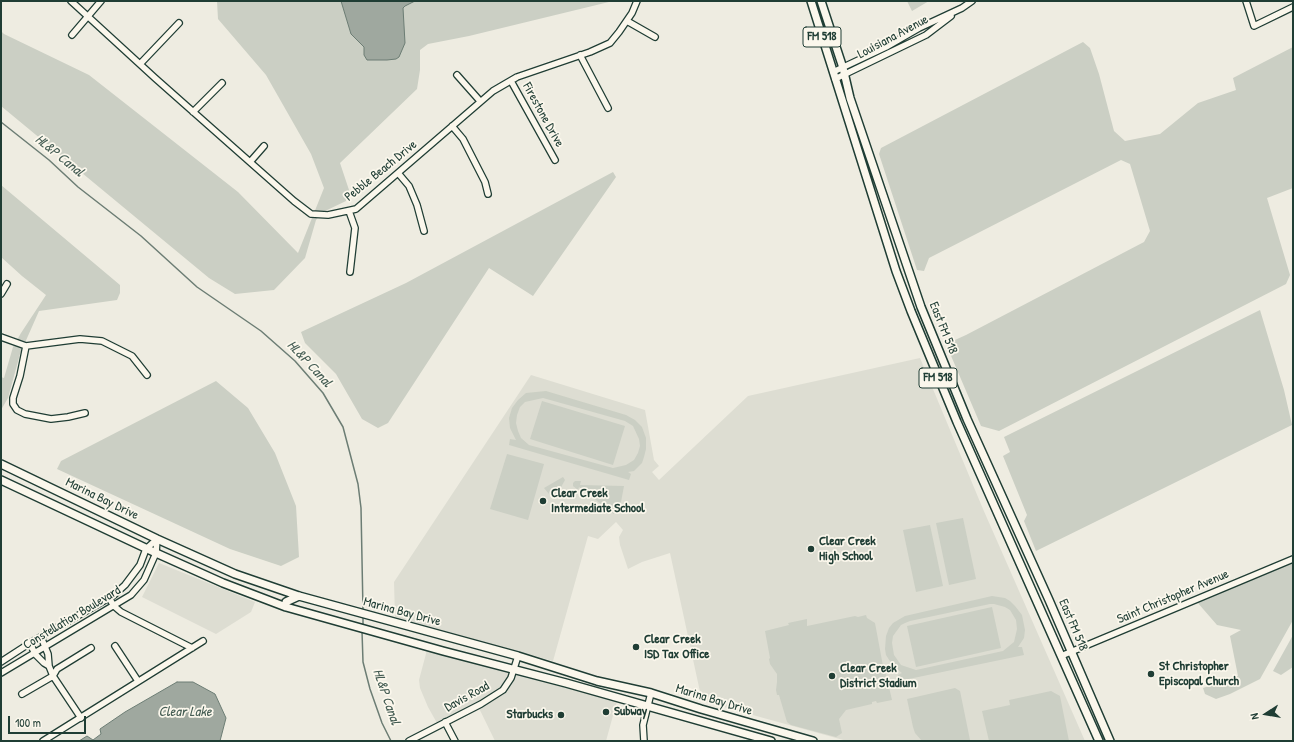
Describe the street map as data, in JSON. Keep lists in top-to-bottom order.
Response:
{
  "streets": {
    "main road": ["FM 518", "East FM 518", "Marina Bay Drive"],
    "street": [
      "Louisiana Avenue",
      "Firestone Drive",
      "Pebble Beach Drive",
      "Saint Christopher Avenue",
      "Constellation Boulevard",
      "Davis Road"
    ]
  },
  "crossings": [
    ["Louisiana Avenue", "East FM 518"],
    ["Firestone Drive", "Pebble Beach Drive"],
    ["East FM 518", "Saint Christopher Avenue"],
    ["Marina Bay Drive", "Constellation Boulevard"],
    ["Marina Bay Drive", "Davis Road"]
  ],
  "water": ["HL&P Canal", "Clear Lake"],
  "places": [
    "Clear Creek Intermediate School",
    "Clear Creek High School",
    "Clear Creek ISD Tax Office",
    "St Christopher Episcopal Church",
    "Clear Creek District Stadium",
    "Subway",
    "Starbucks"
  ],
  "scale_bar": "100 m",
  "north": "left"
}
